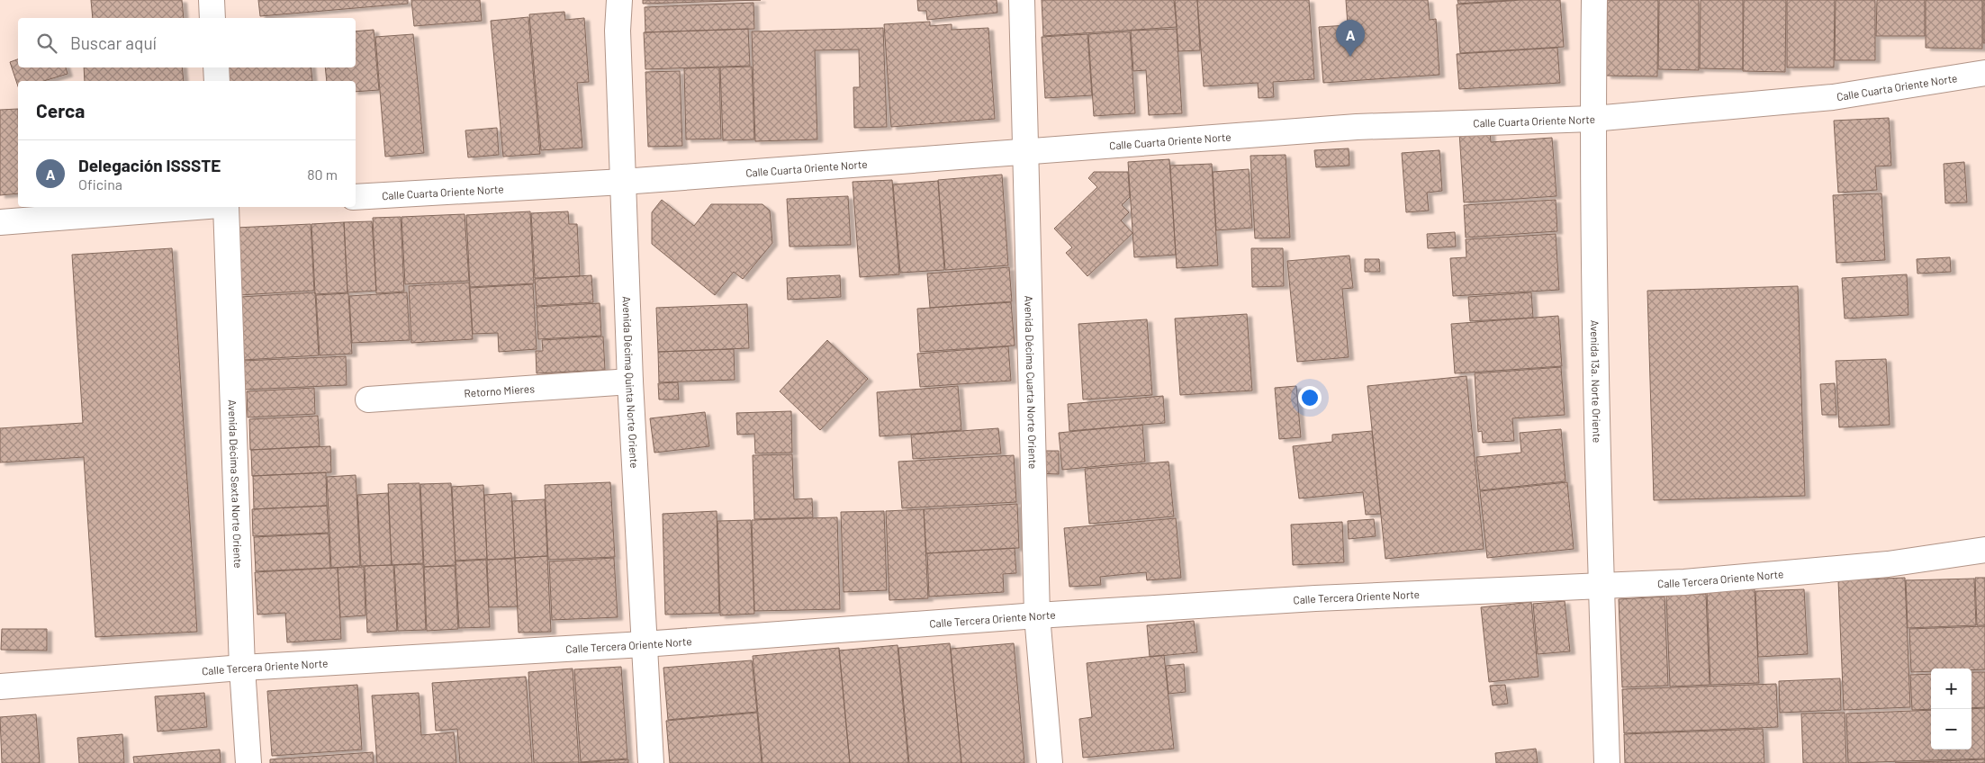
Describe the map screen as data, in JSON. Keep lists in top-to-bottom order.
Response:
{
  "streets": {
    "street": [
      "Calle Cuarta Oriente Norte",
      "Avenida Décima Quinta Norte Oriente",
      "Avenida Décima Cuarta Norte Oriente",
      "Avenida 13a. Norte Oriente",
      "Retorno Mieres",
      "Avenida Décima Sexta Norte Oriente",
      "Calle Tercera Oriente Norte"
    ]
  },
  "crossings": [
    ["Calle Cuarta Oriente Norte", "Avenida Décima Quinta Norte Oriente"],
    ["Calle Cuarta Oriente Norte", "Avenida Décima Cuarta Norte Oriente"],
    ["Calle Cuarta Oriente Norte", "Avenida 13a. Norte Oriente"],
    ["Avenida Décima Quinta Norte Oriente", "Retorno Mieres"],
    ["Avenida Décima Quinta Norte Oriente", "Calle Tercera Oriente Norte"],
    ["Avenida Décima Cuarta Norte Oriente", "Calle Tercera Oriente Norte"],
    ["Avenida 13a. Norte Oriente", "Calle Tercera Oriente Norte"],
    ["Avenida Décima Sexta Norte Oriente", "Calle Tercera Oriente Norte"]
  ],
  "page": {
    "search": "Buscar aquí",
    "pins": "A",
    "heading": "Cerca",
    "list": [
      {
        "mark": "A",
        "name": "Delegación ISSSTE",
        "note": "Oficina",
        "value": "80 m"
      }
    ],
    "map_buttons": ["+", "−"]
  }
}
